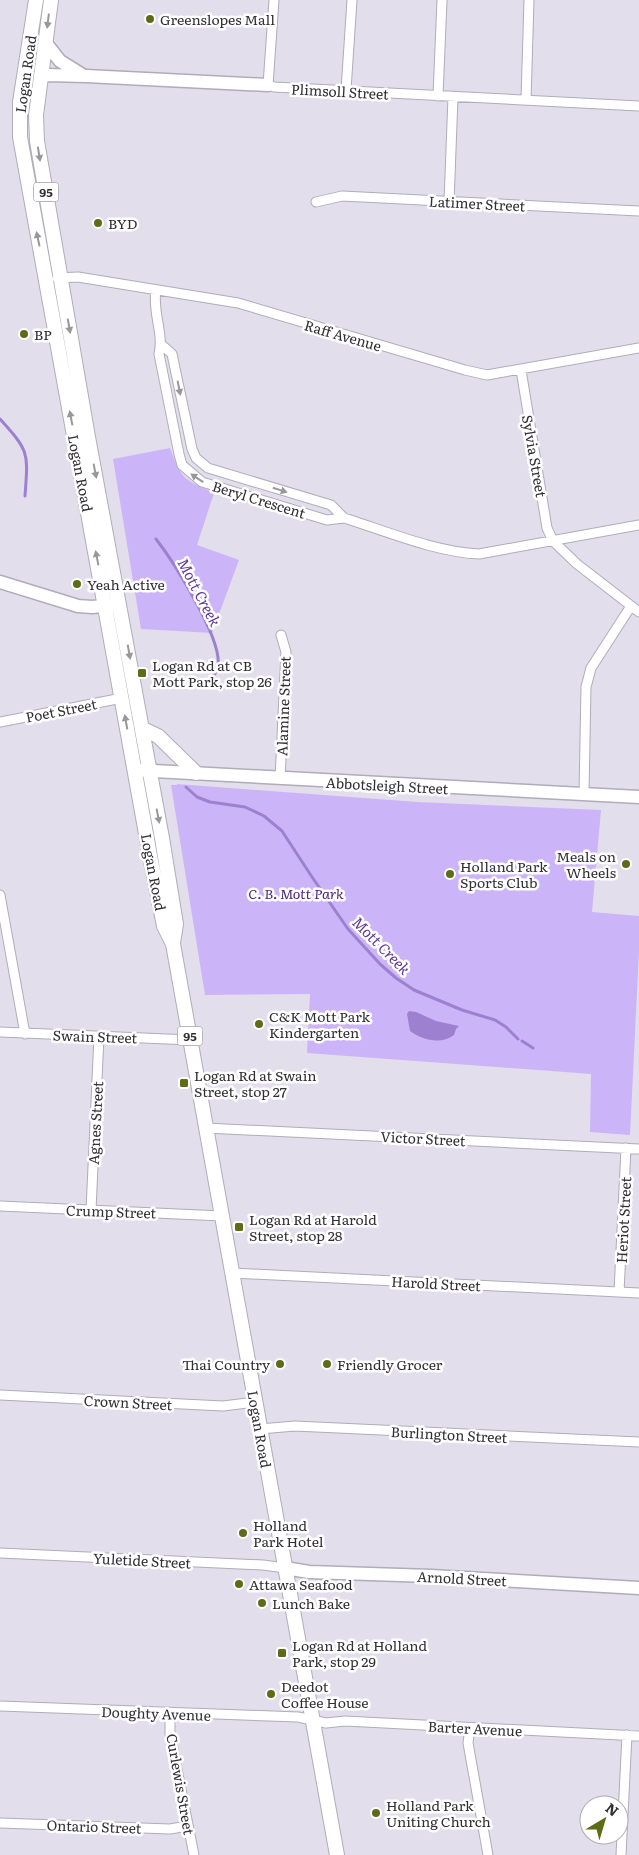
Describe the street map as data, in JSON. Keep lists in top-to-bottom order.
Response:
{
  "streets": {
    "main road": ["Logan Road", "95"],
    "street": [
      "Plimsoll Street",
      "Latimer Street",
      "Raff Avenue",
      "Sylvia Street",
      "Beryl Crescent",
      "Alamine Street",
      "Poet Street",
      "Abbotsleigh Street",
      "Swain Street",
      "Agnes Street",
      "Victor Street",
      "Crump Street",
      "Heriot Street",
      "Harold Street",
      "Crown Street",
      "Burlington Street",
      "Yuletide Street",
      "Arnold Street",
      "Doughty Avenue",
      "Barter Avenue",
      "Curlewis Street",
      "Ontario Street"
    ]
  },
  "crossings": [
    ["Logan Road", "Plimsoll Street"],
    ["Logan Road", "Raff Avenue"],
    ["Logan Road", "Poet Street"],
    ["Logan Road", "Abbotsleigh Street"],
    ["Logan Road", "Swain Street"],
    ["Logan Road", "Victor Street"],
    ["Logan Road", "Crump Street"],
    ["Logan Road", "Harold Street"],
    ["Logan Road", "Crown Street"],
    ["Logan Road", "Burlington Street"],
    ["Logan Road", "Yuletide Street"],
    ["Logan Road", "Arnold Street"],
    ["Logan Road", "Doughty Avenue"],
    ["Logan Road", "Barter Avenue"],
    ["Raff Avenue", "Sylvia Street"],
    ["Raff Avenue", "Beryl Crescent"],
    ["Sylvia Street", "Beryl Crescent"],
    ["Alamine Street", "Abbotsleigh Street"],
    ["Swain Street", "Agnes Street"],
    ["Agnes Street", "Crump Street"],
    ["Victor Street", "Heriot Street"],
    ["Heriot Street", "Harold Street"],
    ["Yuletide Street", "Arnold Street"],
    ["Doughty Avenue", "Barter Avenue"],
    ["Doughty Avenue", "Curlewis Street"],
    ["Curlewis Street", "Ontario Street"]
  ],
  "water": ["Mott Creek"],
  "parks": ["C. B. Mott Park"],
  "places": {
    "other": [
      "Greenslopes Mall",
      "BYD",
      "BP",
      "Yeah Active",
      "Meals on Wheels",
      "Holland Park Sports Club",
      "C&K Mott Park Kindergarten",
      "Thai Country",
      "Friendly Grocer",
      "Holland Park Hotel",
      "Attawa Seafood",
      "Lunch Bake",
      "Deedot Coffee House",
      "Holland Park Uniting Church"
    ],
    "transit": [
      "Logan Rd at CB Mott Park, stop 26",
      "Logan Rd at Swain Street, stop 27",
      "Logan Rd at Harold Street, stop 28",
      "Logan Rd at Holland Park, stop 29"
    ]
  },
  "north": "top right"
}
